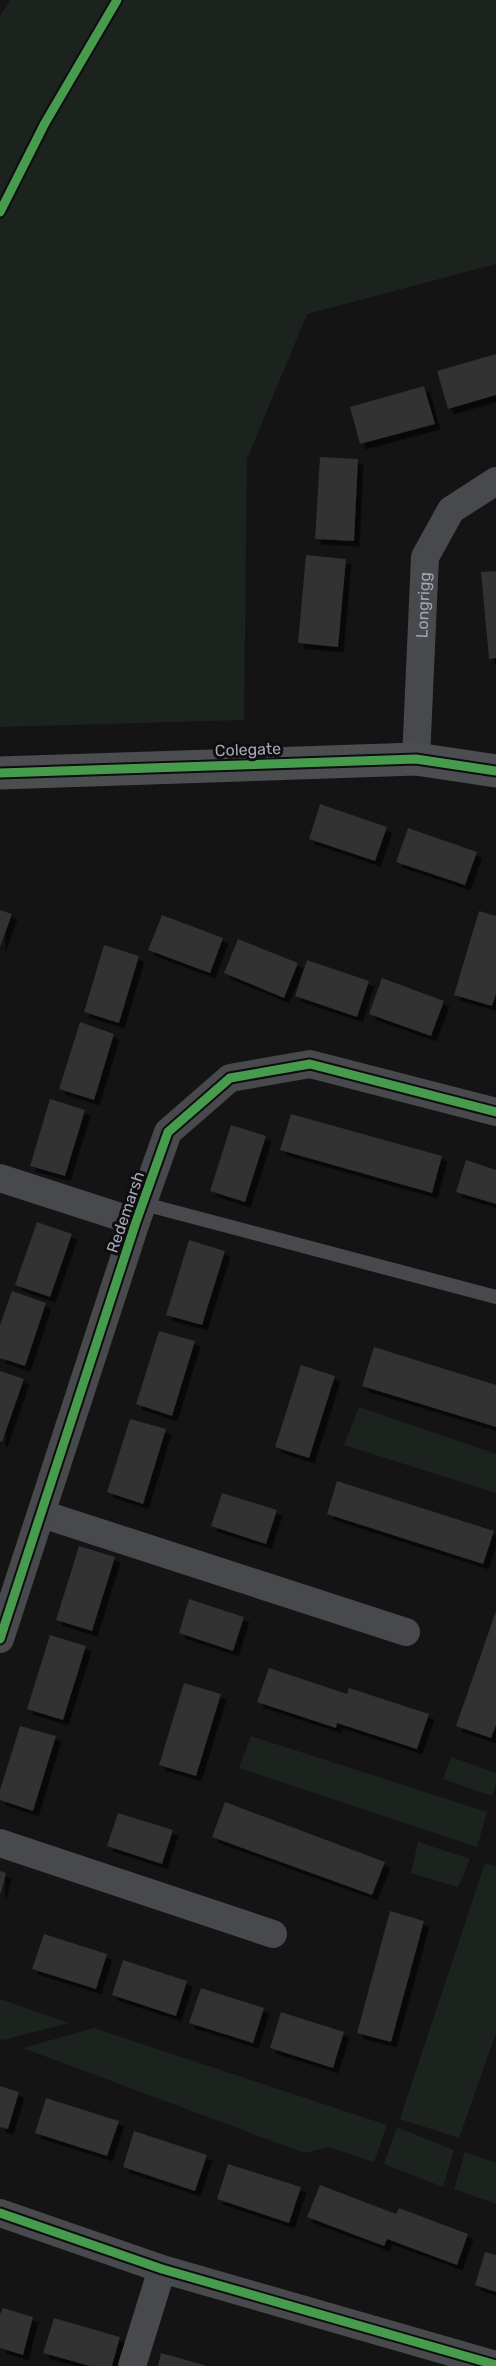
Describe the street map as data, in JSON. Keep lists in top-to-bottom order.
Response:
{
  "streets": {
    "street": ["Longrigg", "Colegate", "Redemarsh"]
  },
  "crossings": [
    ["Longrigg", "Colegate"]
  ]
}
